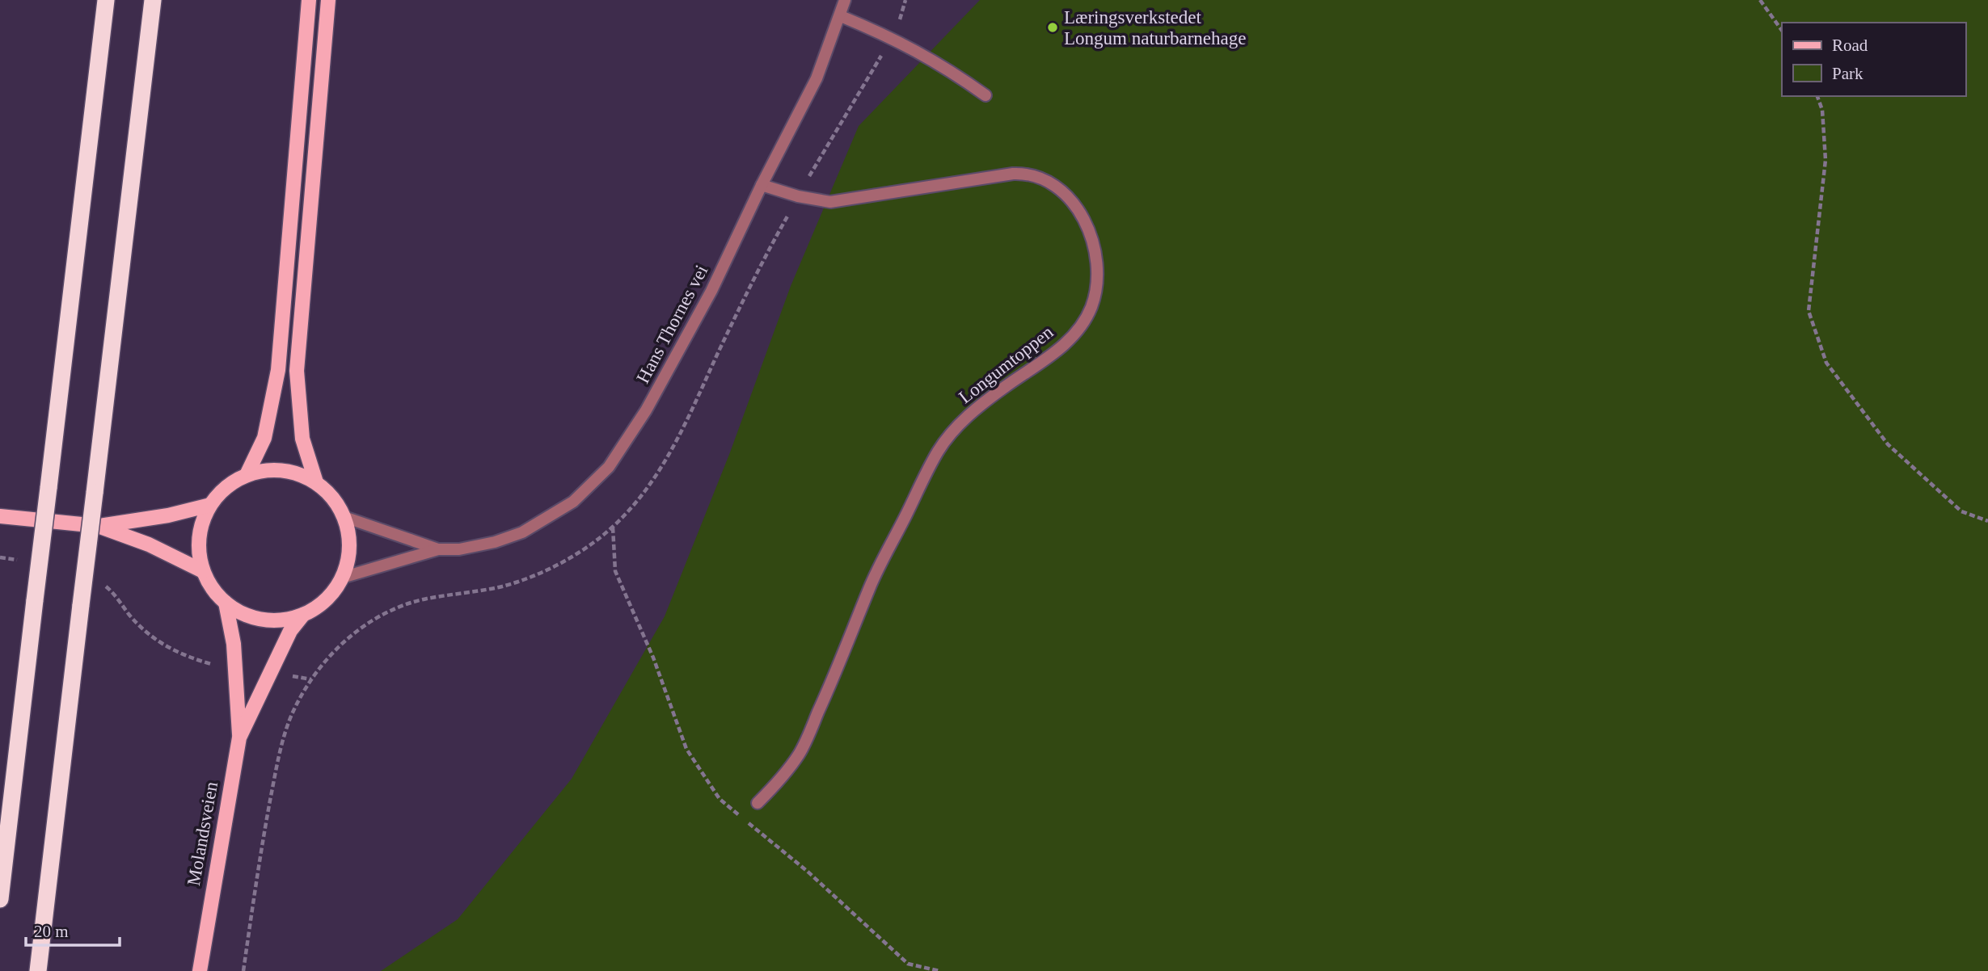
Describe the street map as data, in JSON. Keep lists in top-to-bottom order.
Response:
{
  "streets": {
    "main road": ["Molandsveien"],
    "street": ["Hans Thornes vei", "Longumtoppen"]
  },
  "crossings": [
    ["Hans Thornes vei", "Longumtoppen"],
    ["Hans Thornes vei", "Molandsveien"]
  ],
  "places": ["Læringsverkstedet Longum naturbarnehage"],
  "legend": ["Road", "Park"],
  "scale_bar": "20 m"
}
